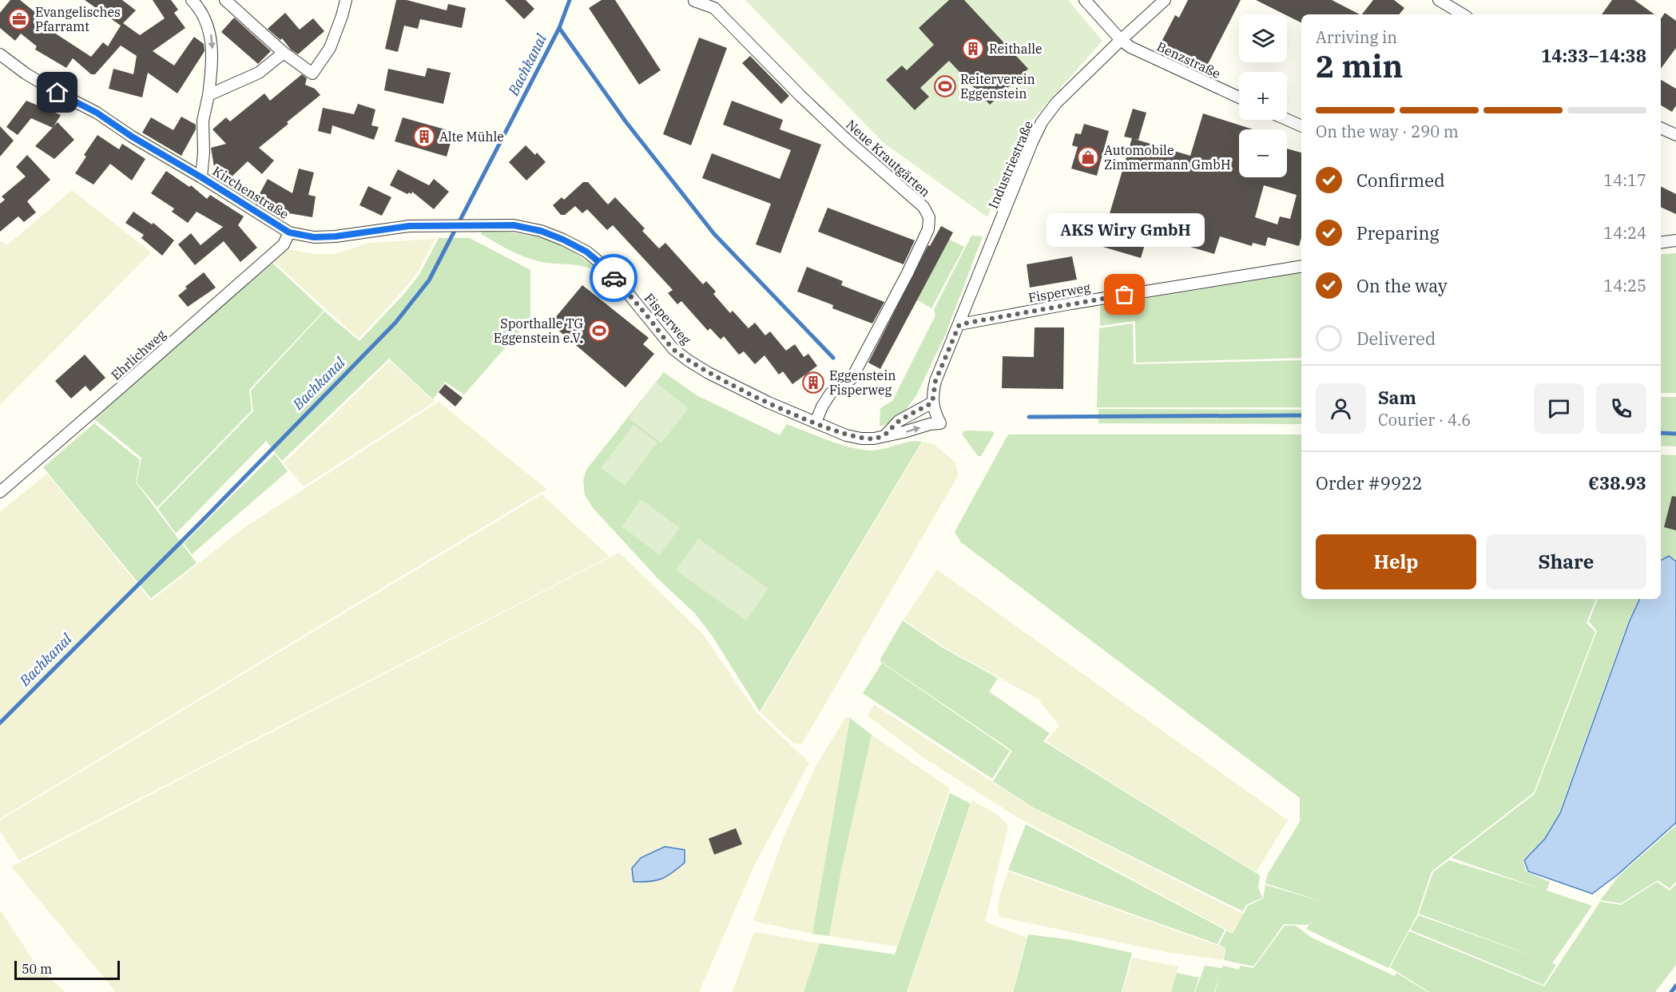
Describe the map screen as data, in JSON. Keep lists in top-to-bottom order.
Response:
{
  "streets": {
    "street": [
      "Benzstraße",
      "Neue Krautgärten",
      "Industriestraße",
      "Kirchenstraße",
      "Fisperweg",
      "Ehrlichweg"
    ]
  },
  "crossings": [
    ["Benzstraße", "Industriestraße"],
    ["Neue Krautgärten", "Fisperweg"],
    ["Industriestraße", "Fisperweg"],
    ["Kirchenstraße", "Fisperweg"],
    ["Kirchenstraße", "Ehrlichweg"]
  ],
  "water": ["Bachkanal"],
  "places": {
    "office": ["Evangelisches Pfarramt"],
    "building": ["Reithalle", "Alte Mühle", "Eggenstein Fisperweg"],
    "sports": ["Reiterverein Eggenstein", "Sporthalle TG Eggenstein e.V."],
    "shop": ["Automobile Zimmermann GmbH"],
    "other": ["AKS Wiry GmbH"]
  },
  "scale_bar": "50 m",
  "page": {
    "map_buttons": ["+", "−"],
    "heading": ["2 min", "Arriving in", "14:33–14:38"],
    "panel": [
      "Sam",
      "Courier · 4.6",
      "Order #9922",
      "€38.93"
    ],
    "bar": "On the way · 290 m",
    "list": [
      ["Confirmed", "14:17"],
      ["Preparing", "14:24"],
      ["On the way", "14:25"],
      "Delivered"
    ],
    "bubble": "AKS Wiry GmbH",
    "buttons": ["Help", "Share"],
    "scale": "50 m"
  }
}
